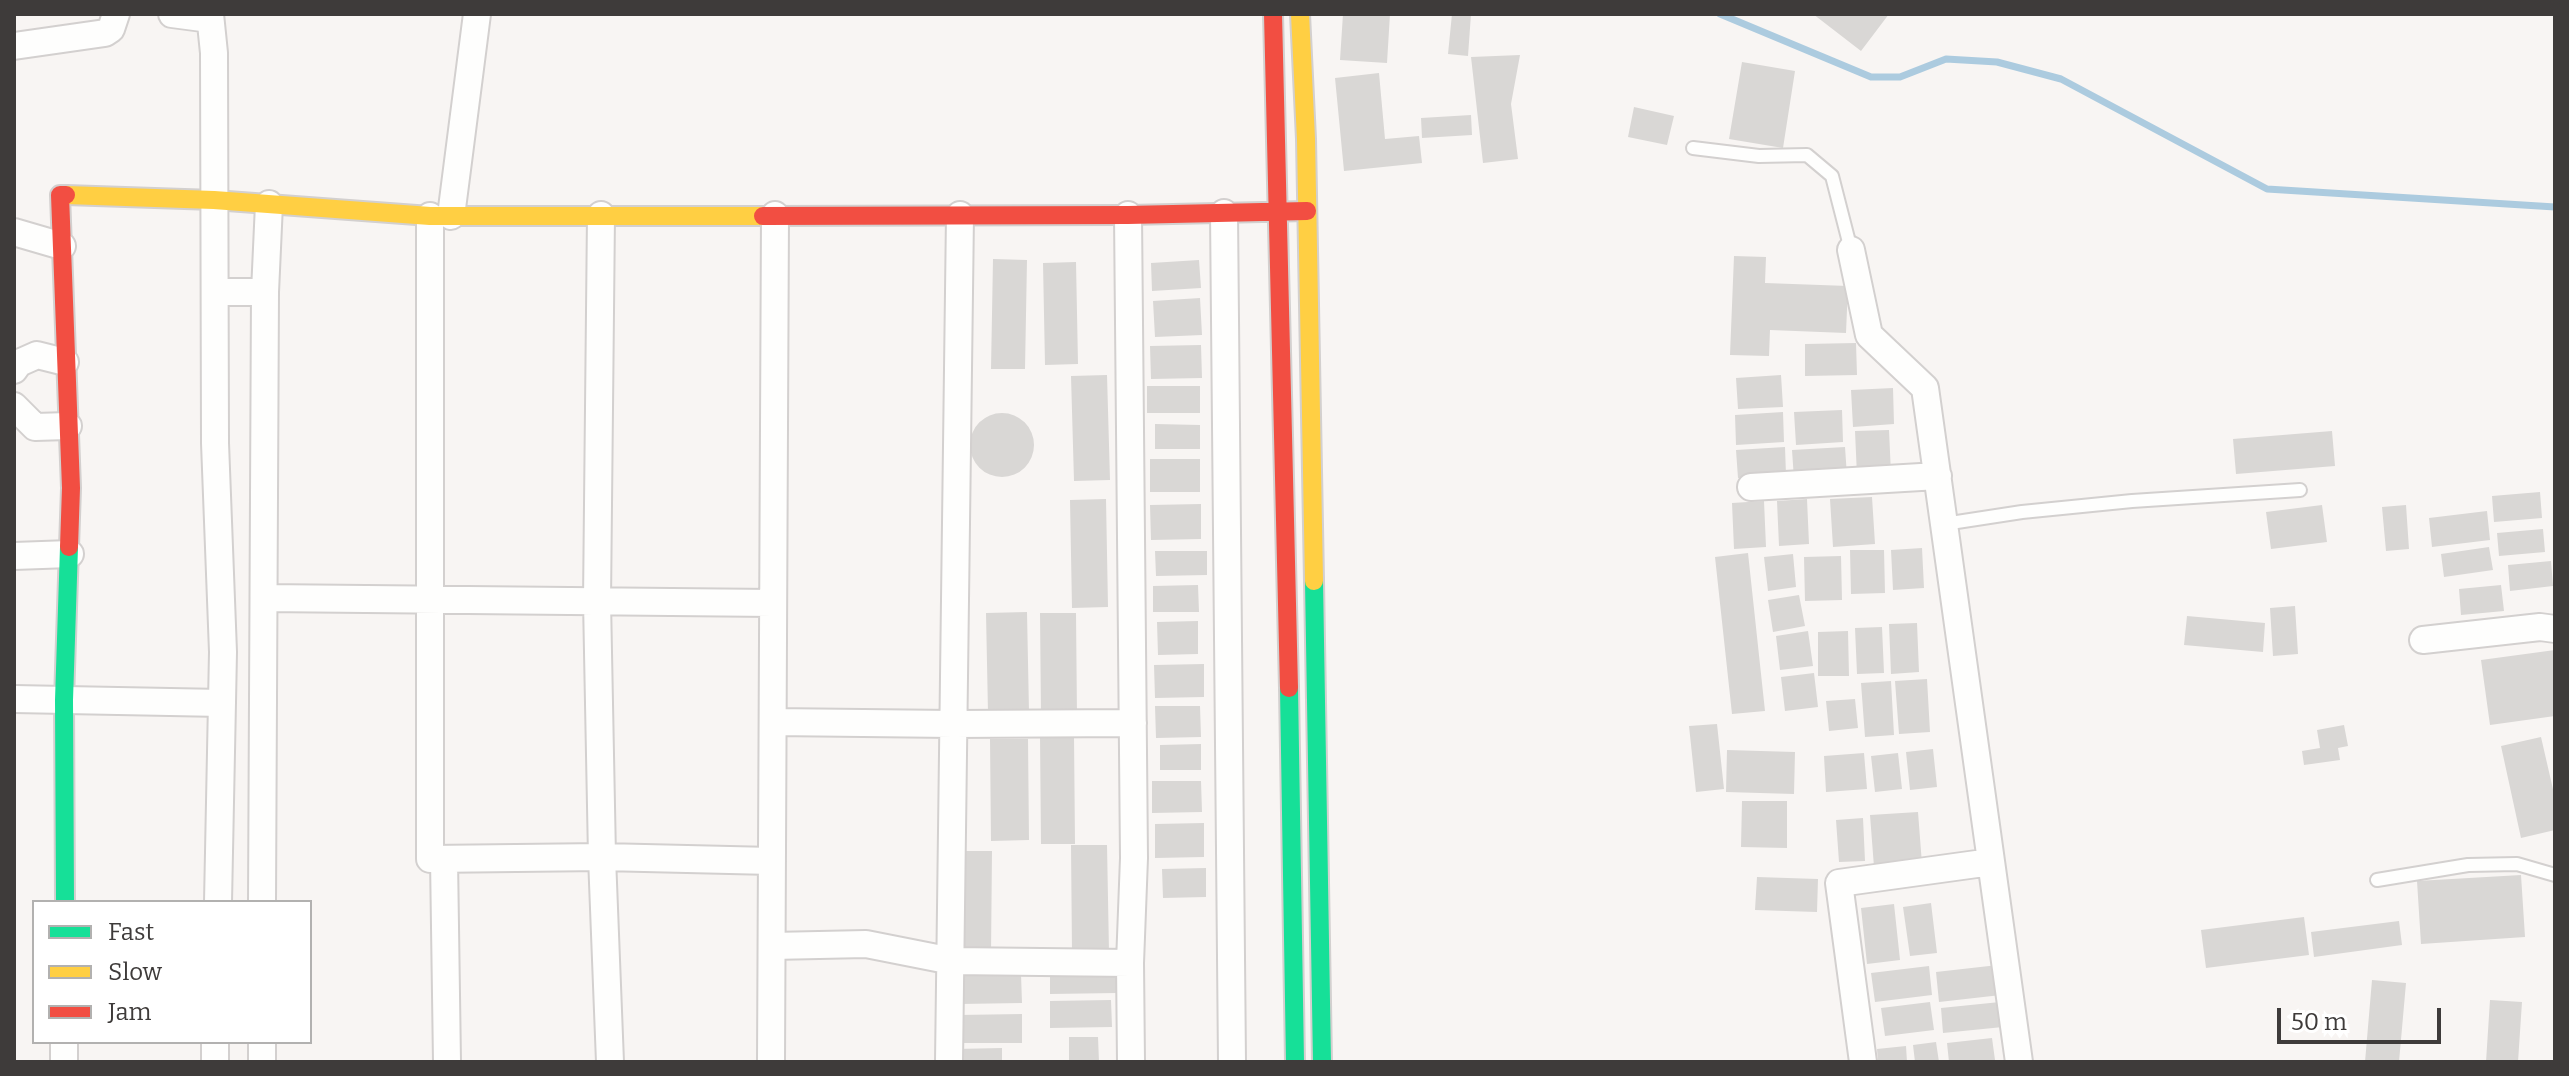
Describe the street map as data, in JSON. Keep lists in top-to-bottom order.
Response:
{
  "legend": ["Fast", "Slow", "Jam"],
  "scale_bar": "50 m"
}
